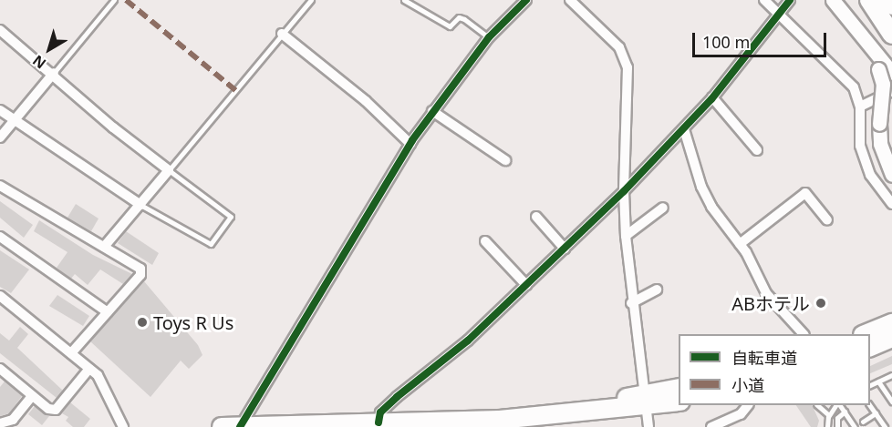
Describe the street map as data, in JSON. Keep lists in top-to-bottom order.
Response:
{
  "places": ["ABホテル", "Toys R Us"],
  "legend": ["自転車道", "小道"],
  "scale_bar": "100 m",
  "north": "bottom left"
}
